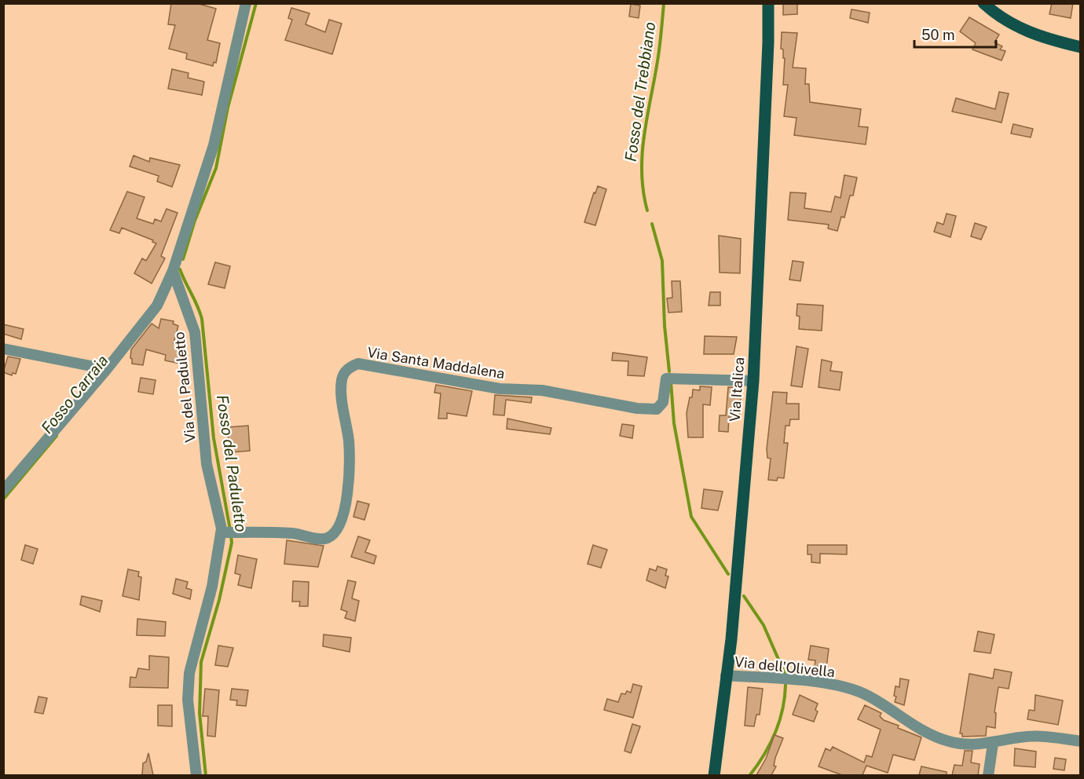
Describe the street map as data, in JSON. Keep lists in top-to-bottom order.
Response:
{
  "streets": {
    "main road": ["Via Italica"],
    "street": ["Via Santa Maddalena", "Via del Paduletto", "Via dell'Olivella"]
  },
  "crossings": [
    ["Via Santa Maddalena", "Via del Paduletto"],
    ["Via Santa Maddalena", "Via Italica"],
    ["Via Italica", "Via dell'Olivella"]
  ],
  "water": ["Fosso del Trebbiano", "Fosso Carraia", "Fosso del Paduletto"],
  "scale_bar": "50 m"
}
